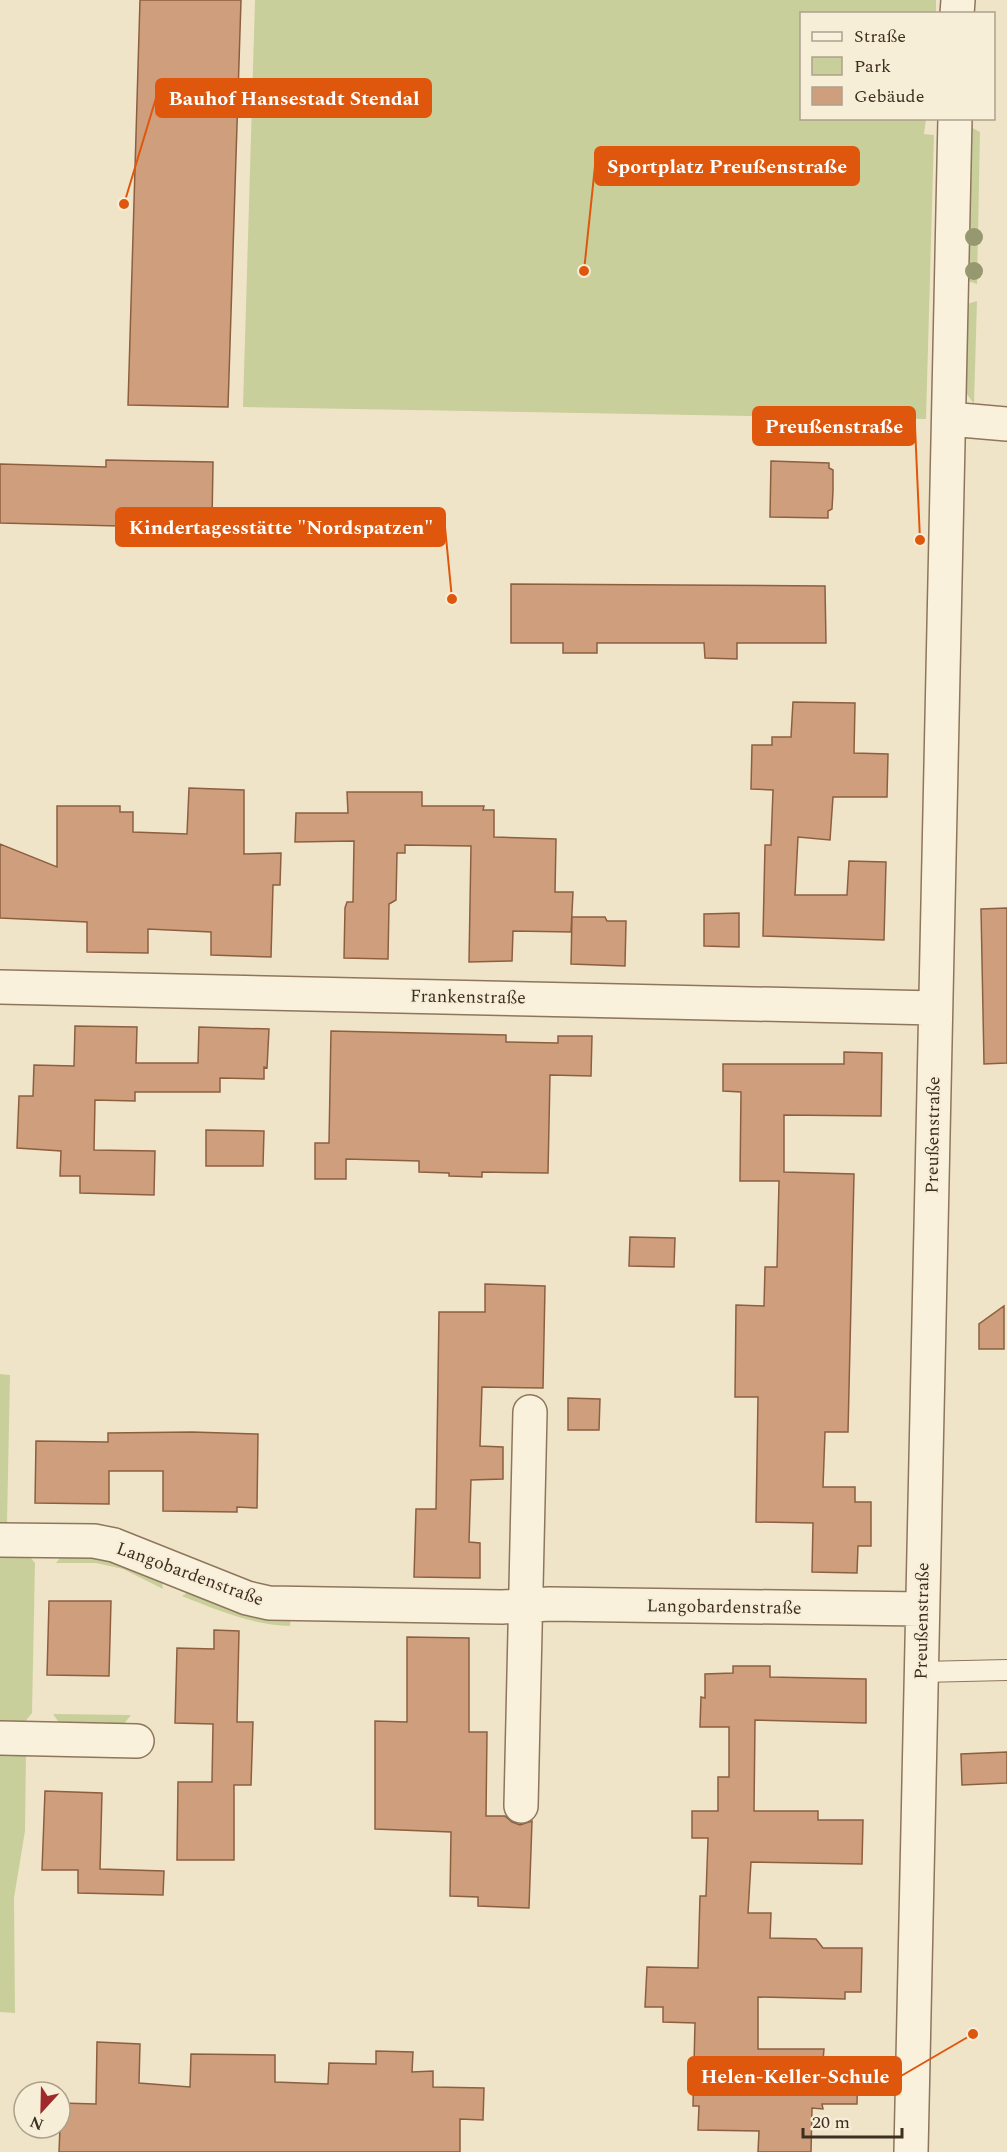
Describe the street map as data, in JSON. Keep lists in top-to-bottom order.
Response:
{
  "streets": {
    "street": ["Frankenstraße", "Preußenstraße", "Langobardenstraße"]
  },
  "crossings": [
    ["Frankenstraße", "Preußenstraße"],
    ["Preußenstraße", "Langobardenstraße"]
  ],
  "places": [
    "Bauhof Hansestadt Stendal",
    "Sportplatz Preußenstraße",
    "Preußenstraße",
    "Kindertagesstätte \"Nordspatzen\"",
    "Helen-Keller-Schule"
  ],
  "legend": ["Straße", "Park", "Gebäude"],
  "scale_bar": "20 m",
  "north": "bottom"
}
